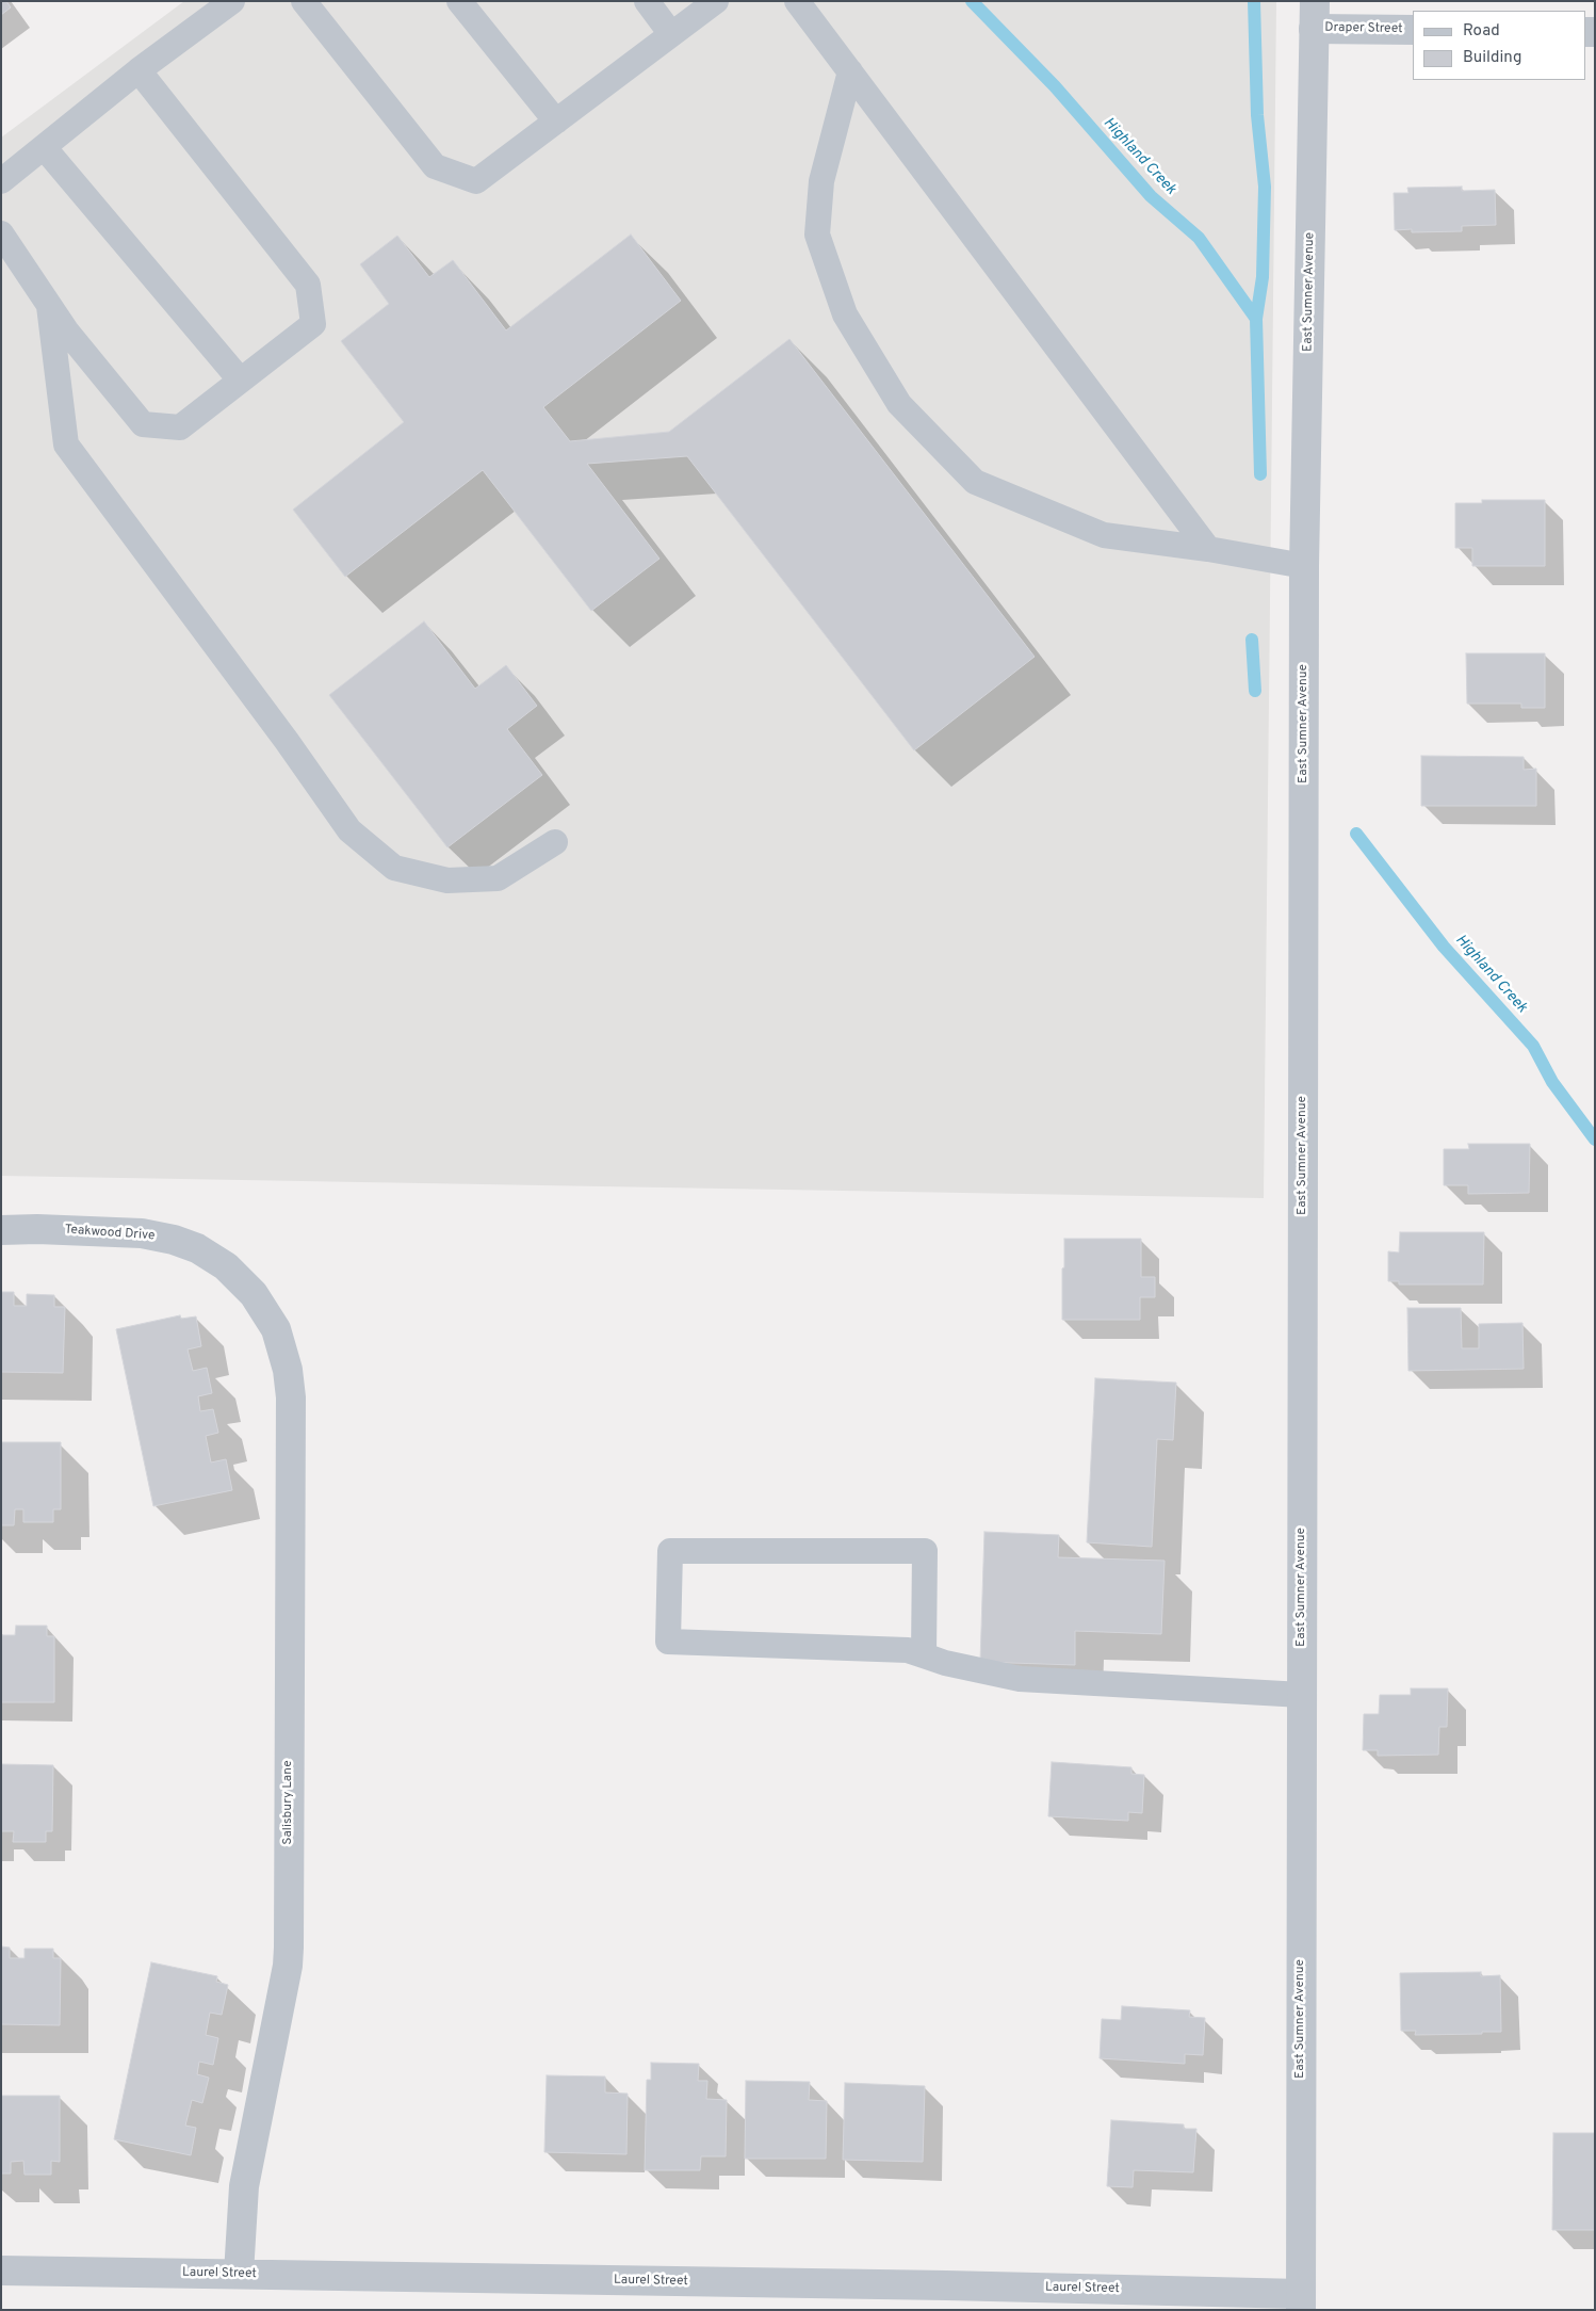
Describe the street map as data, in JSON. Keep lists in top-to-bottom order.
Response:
{
  "streets": {
    "street": [
      "Draper Street",
      "East Sumner Avenue",
      "Teakwood Drive",
      "Salisbury Lane",
      "Laurel Street"
    ]
  },
  "crossings": [
    ["Draper Street", "East Sumner Avenue"],
    ["East Sumner Avenue", "Laurel Street"],
    ["Teakwood Drive", "Salisbury Lane"],
    ["Salisbury Lane", "Laurel Street"]
  ],
  "water": ["Highland Creek"],
  "legend": ["Road", "Building"]
}
